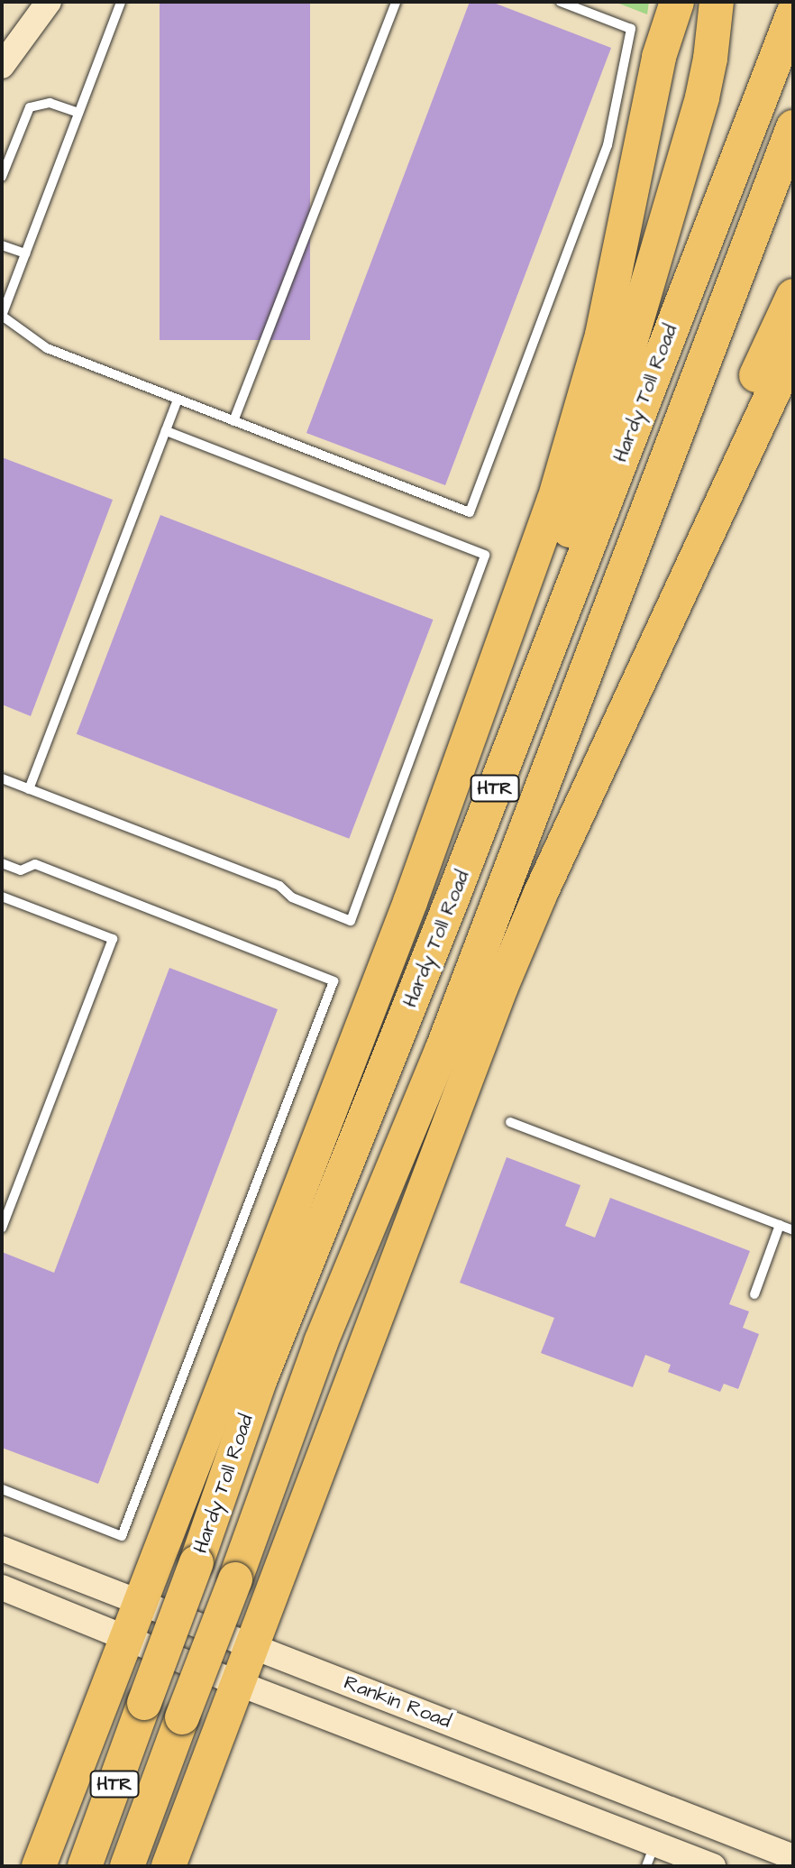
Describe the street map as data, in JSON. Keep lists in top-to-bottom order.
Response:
{
  "streets": {
    "highway": ["Hardy Toll Road", "HTR"],
    "main road": ["Rankin Road"]
  }
}
